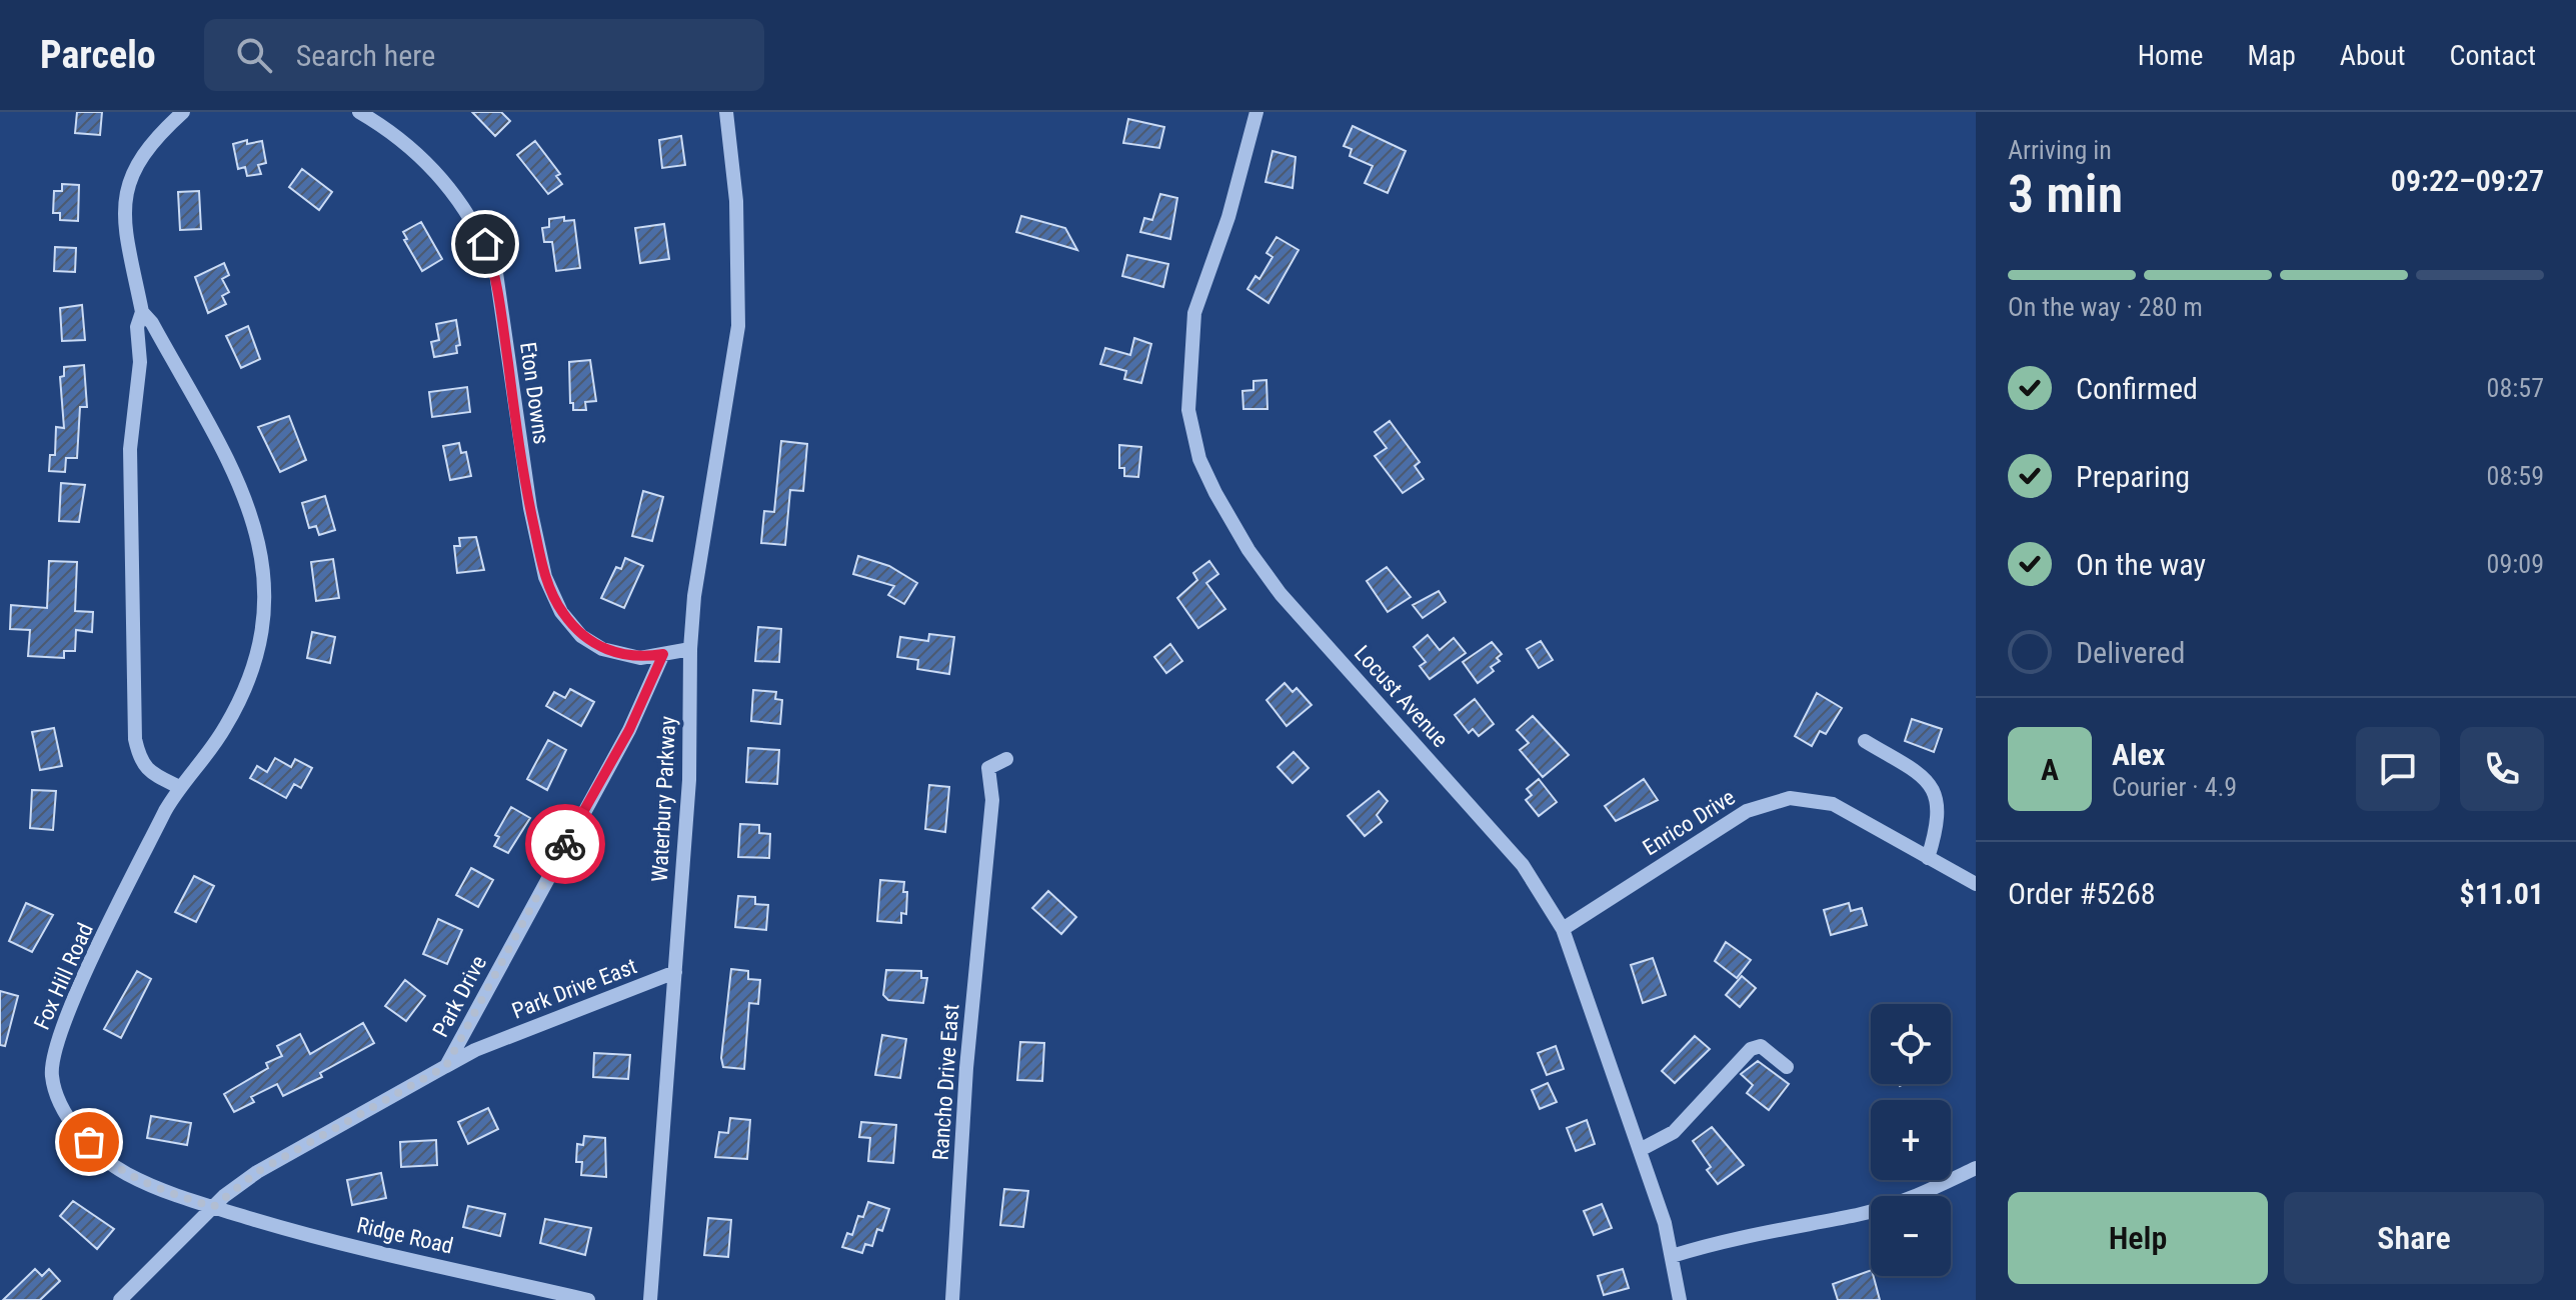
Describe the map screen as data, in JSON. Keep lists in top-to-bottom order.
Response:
{
  "streets": {
    "street": [
      "Eton Downs",
      "Locust Avenue",
      "Waterbury Parkway",
      "Enrico Drive",
      "Fox Hill Road",
      "Park Drive East",
      "Park Drive",
      "Rancho Drive East",
      "Ridge Road"
    ]
  },
  "crossings": [
    ["Eton Downs", "Park Drive"],
    ["Locust Avenue", "Enrico Drive"],
    ["Waterbury Parkway", "Park Drive East"],
    ["Fox Hill Road", "Park Drive"],
    ["Fox Hill Road", "Ridge Road"],
    ["Park Drive East", "Park Drive"],
    ["Park Drive", "Ridge Road"]
  ],
  "page": {
    "header": "Parcelo",
    "search": "Search here",
    "nav": [
      "Home",
      "Map",
      "About",
      "Contact"
    ],
    "heading": ["3 min", "Arriving in", "09:22–09:27"],
    "panel": [
      "Alex",
      "Courier · 4.9",
      "Order #5268",
      "$11.01"
    ],
    "bar": "On the way · 280 m",
    "list": [
      ["Confirmed", "08:57"],
      ["Preparing", "08:59"],
      ["On the way", "09:09"],
      "Delivered"
    ],
    "round": "A",
    "map_buttons": ["+", "−"],
    "buttons": ["Help", "Share"]
  }
}
